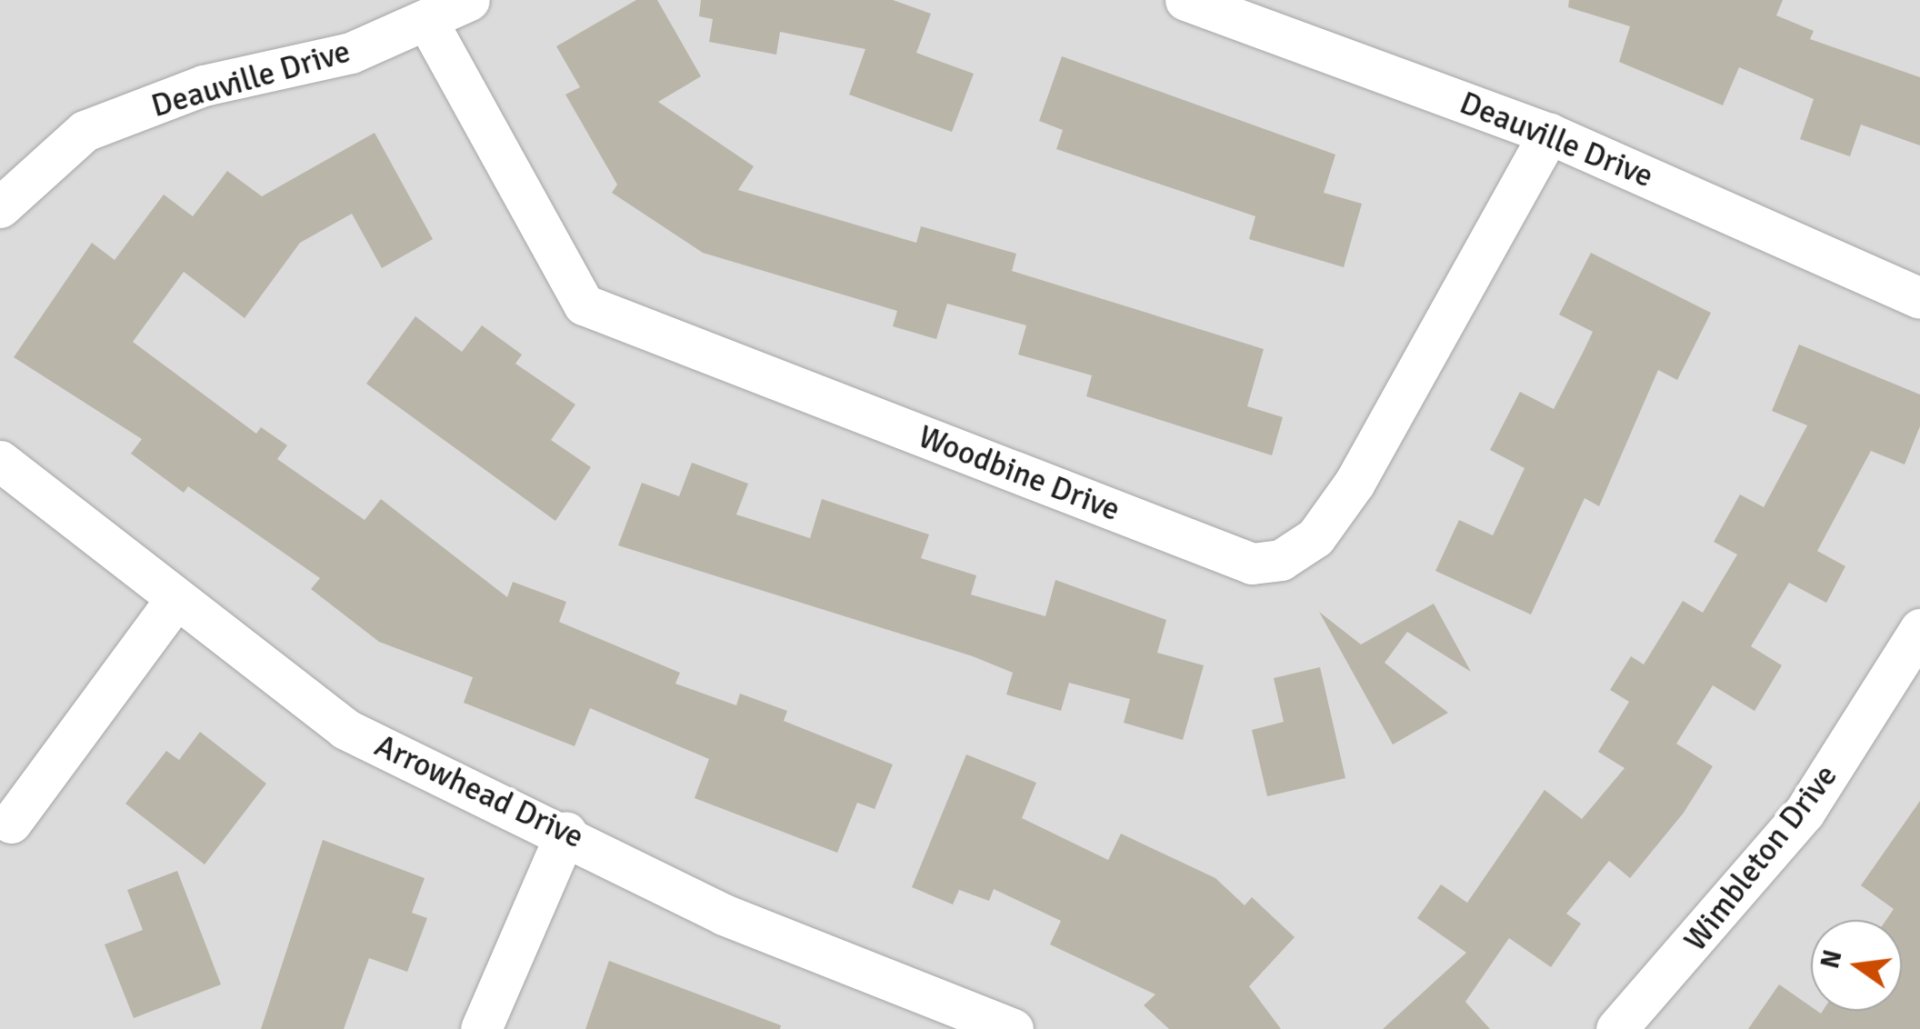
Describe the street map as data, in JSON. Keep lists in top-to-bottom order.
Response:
{
  "streets": {
    "street": [
      "Deauville Drive",
      "Woodbine Drive",
      "Arrowhead Drive",
      "Wimbleton Drive"
    ]
  },
  "crossings": [
    ["Deauville Drive", "Woodbine Drive"]
  ],
  "north": "left"
}
